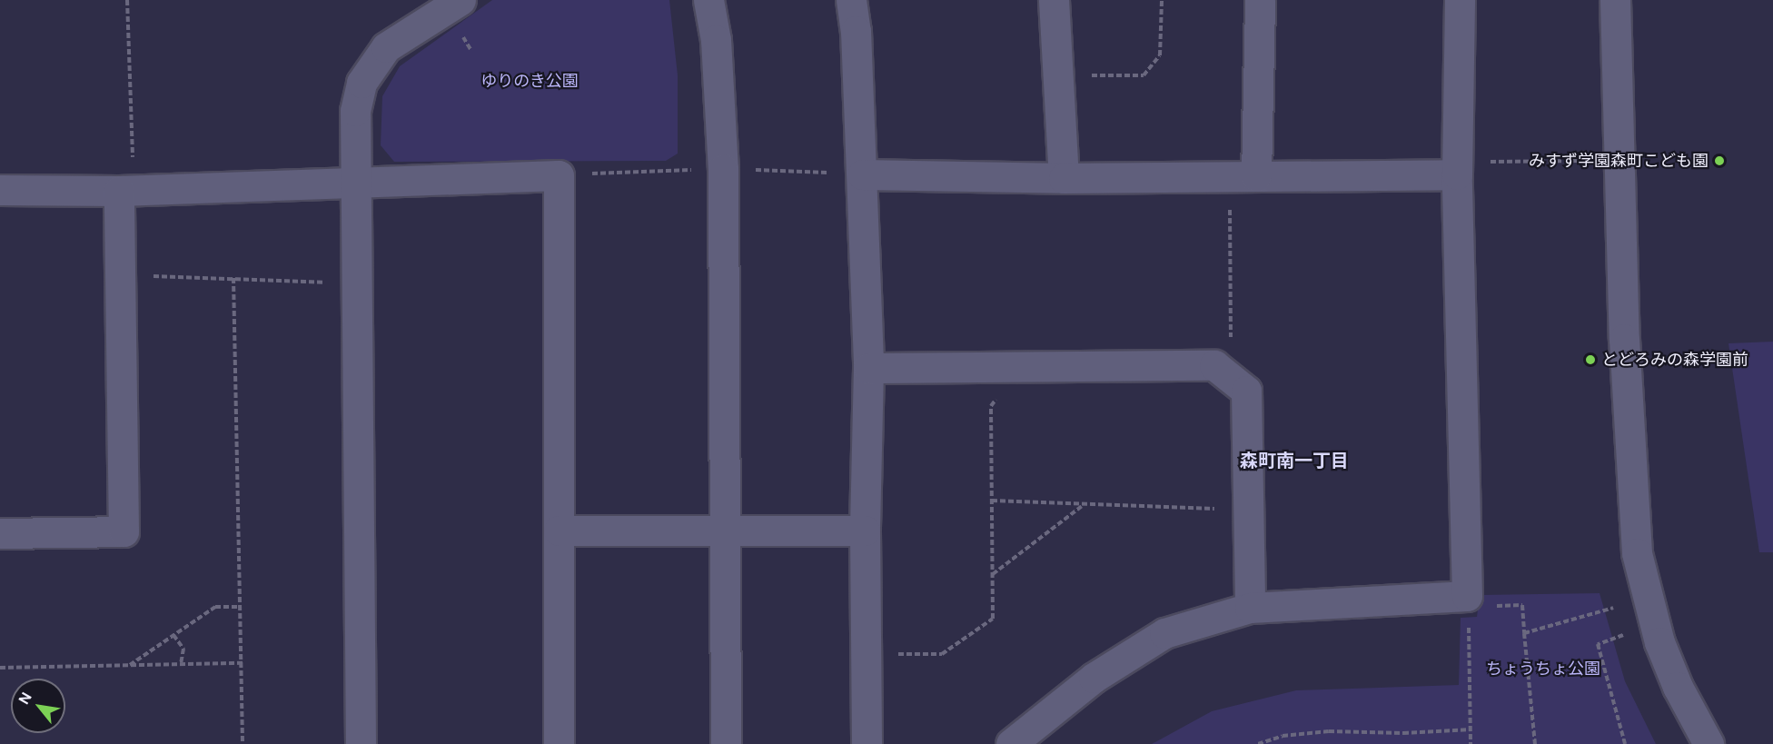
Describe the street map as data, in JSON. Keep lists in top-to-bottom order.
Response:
{
  "districts": ["森町南一丁目"],
  "parks": ["ゆりのき公園", "ちょうちょ公園"],
  "places": ["みすず学園森町こども園", "とどろみの森学園前"],
  "north": "top left"
}
